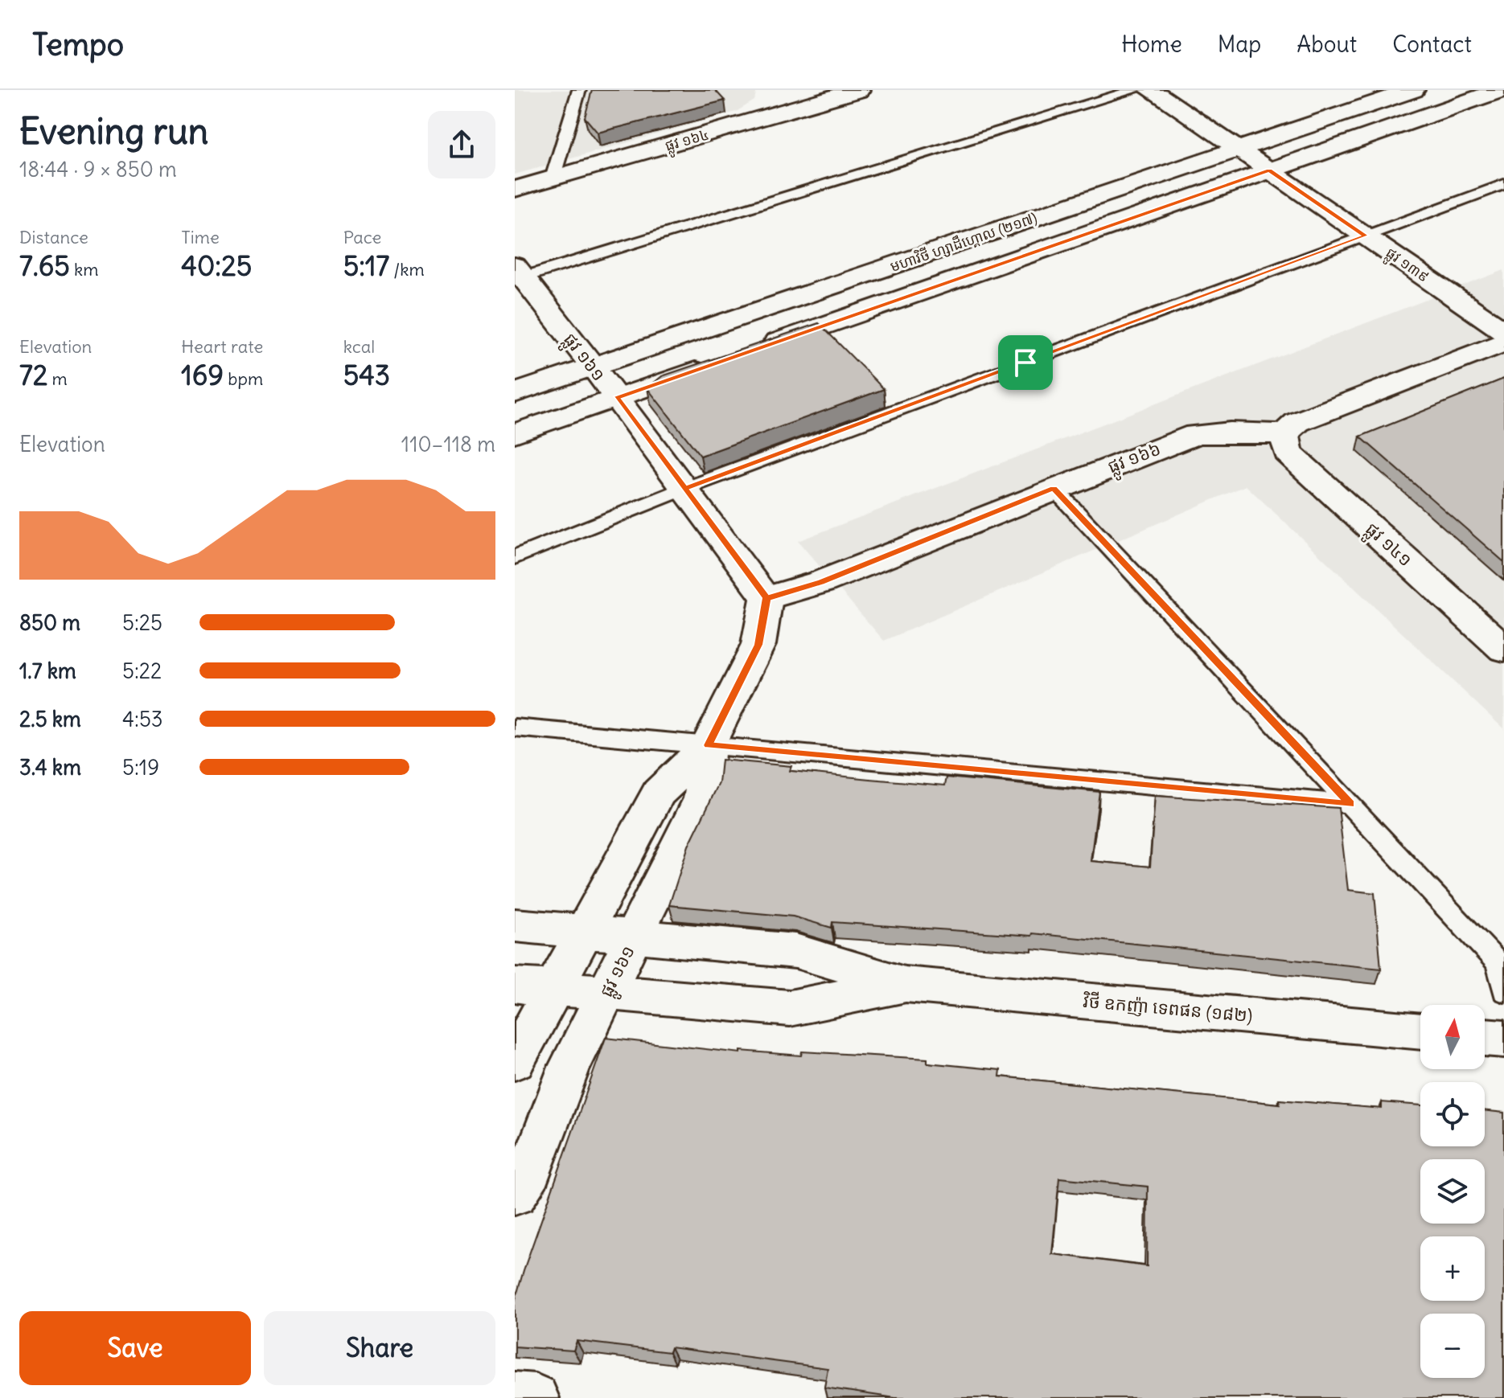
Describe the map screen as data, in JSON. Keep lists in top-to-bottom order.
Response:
{
  "streets": {
    "street": [
      "ផ្លូវ ១៦៤",
      "មហាវិថី ហ្សាដឹហ្គោល (២១៧)",
      "ផ្លូវ ១៣៩",
      "ផ្លូវ ១៦១",
      "ផ្លូវ ១៦៦",
      "ផ្លូវ ១៤១",
      "វិថី ឧកញ៉ា ទេពផន (១៨២)"
    ]
  },
  "crossings": [
    ["មហាវិថី ហ្សាដឹហ្គោល (២១៧)", "ផ្លូវ ១៣៩"],
    ["មហាវិថី ហ្សាដឹហ្គោល (២១៧)", "ផ្លូវ ១៦១"],
    ["ផ្លូវ ១៦១", "ផ្លូវ ១៦៦"],
    ["ផ្លូវ ១៦១", "វិថី ឧកញ៉ា ទេពផន (១៨២)"],
    ["ផ្លូវ ១៦៦", "ផ្លូវ ១៤១"]
  ],
  "north": "top",
  "page": {
    "header": "Tempo",
    "nav": [
      "Home",
      "Map",
      "About",
      "Contact"
    ],
    "heading": ["Evening run", "18:44 · 9 × 850 m"],
    "stats": [
      ["Distance", "7.65 km"],
      ["Time", "40:25"],
      ["Pace", "5:17 /km"],
      ["Elevation", "72 m"],
      ["Heart rate", "169 bpm"],
      ["kcal", "543"]
    ],
    "chart": ["Elevation", "110–118 m"],
    "list": [
      {
        "name": "850 m",
        "note": "5:25"
      },
      {
        "name": "1.7 km",
        "note": "5:22"
      },
      {
        "name": "2.5 km",
        "note": "4:53"
      },
      {
        "name": "3.4 km",
        "note": "5:19"
      }
    ],
    "map_buttons": ["+", "−"],
    "buttons": ["Save", "Share"]
  }
}
